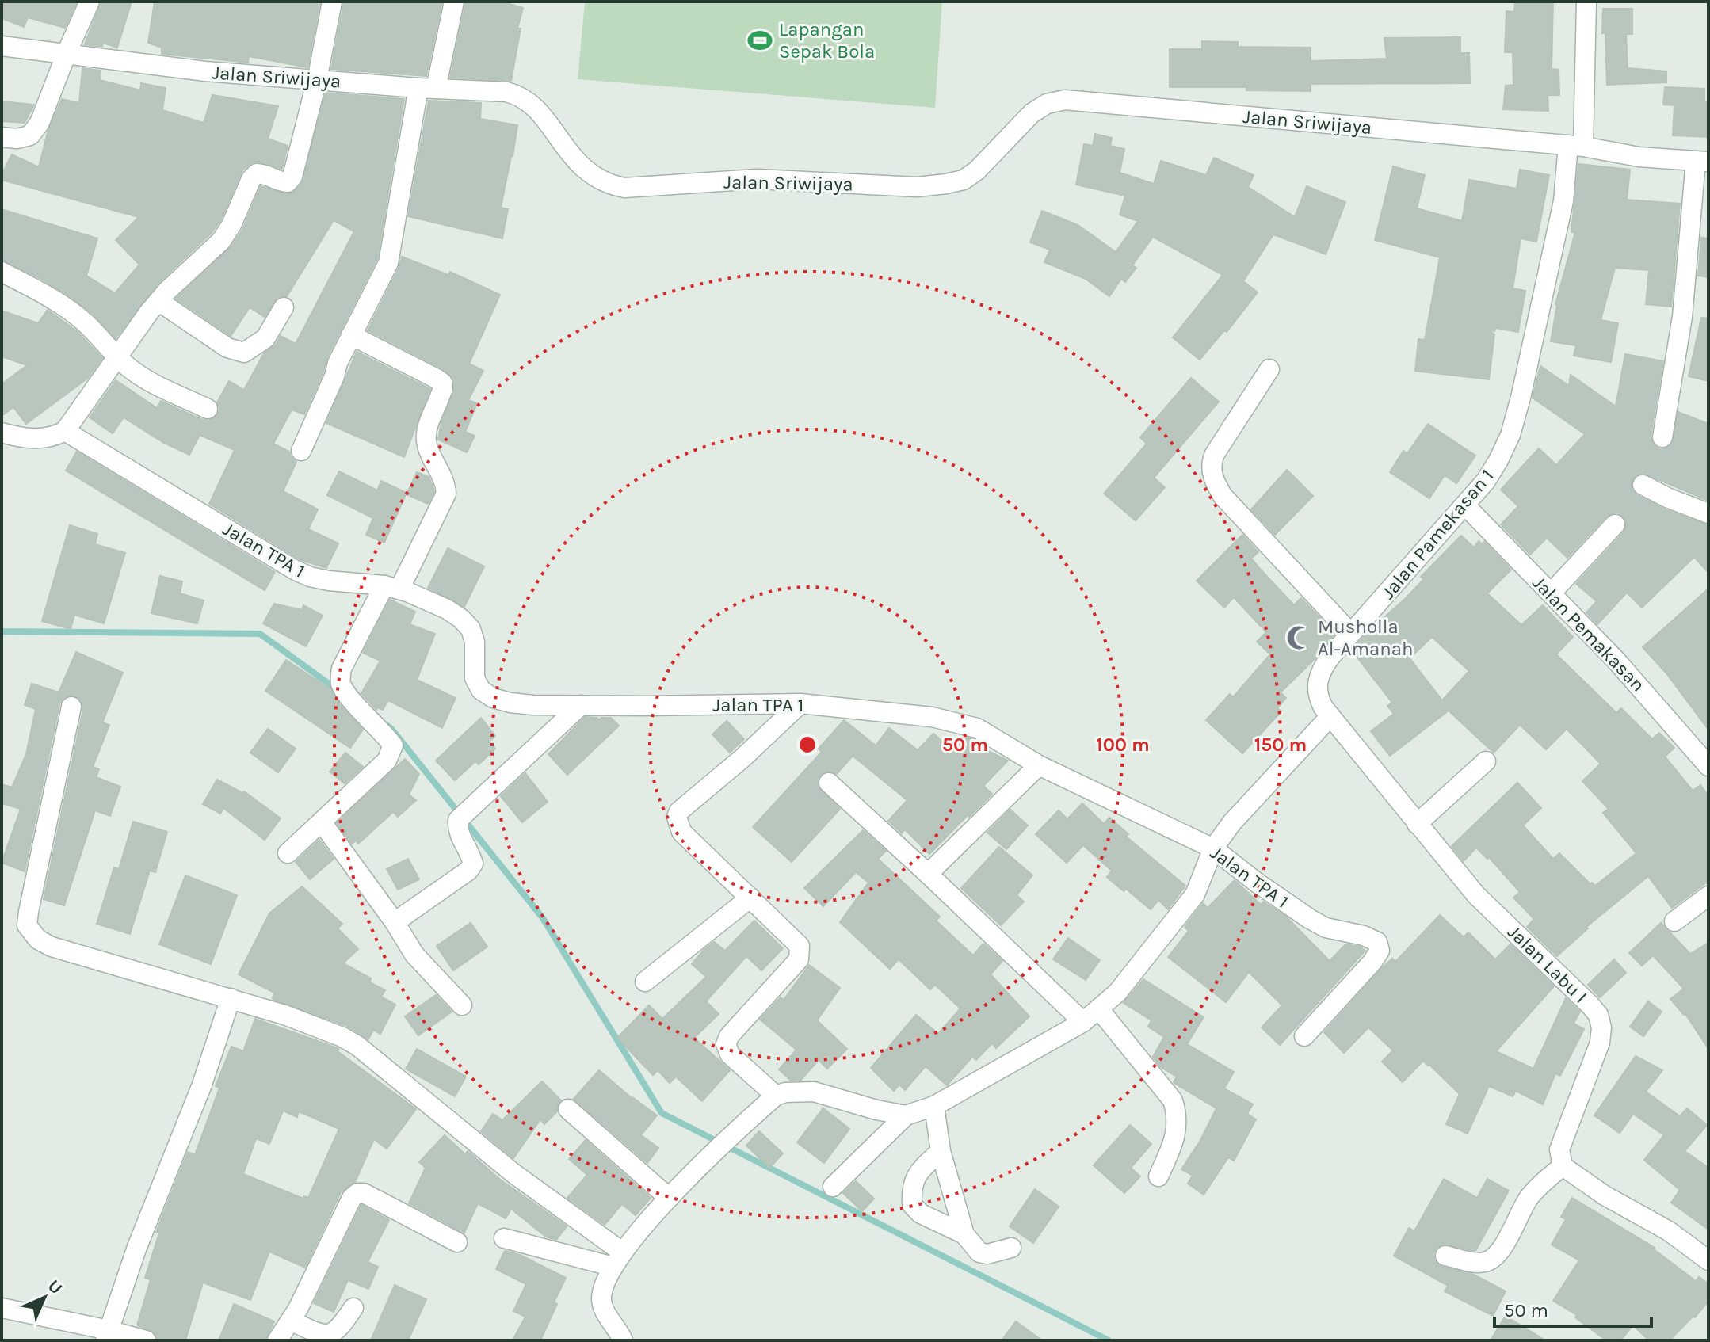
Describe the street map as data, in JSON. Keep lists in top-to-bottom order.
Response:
{
  "streets": {
    "street": [
      "Jalan Sriwijaya",
      "Jalan Pamekasan 1",
      "Jalan TPA 1",
      "Jalan Pemakasan",
      "Jalan Labu I"
    ]
  },
  "crossings": [
    ["Jalan Sriwijaya", "Jalan Pamekasan 1"],
    ["Jalan Pamekasan 1", "Jalan Pemakasan"],
    ["Jalan Pamekasan 1", "Jalan Labu I"]
  ],
  "places": {
    "sports": ["Lapangan Sepak Bola"],
    "mosque": ["Musholla Al-Amanah"]
  },
  "scale_bar": "50 m",
  "north": "top right",
  "rings": ["50 m", "100 m", "150 m"]
}
